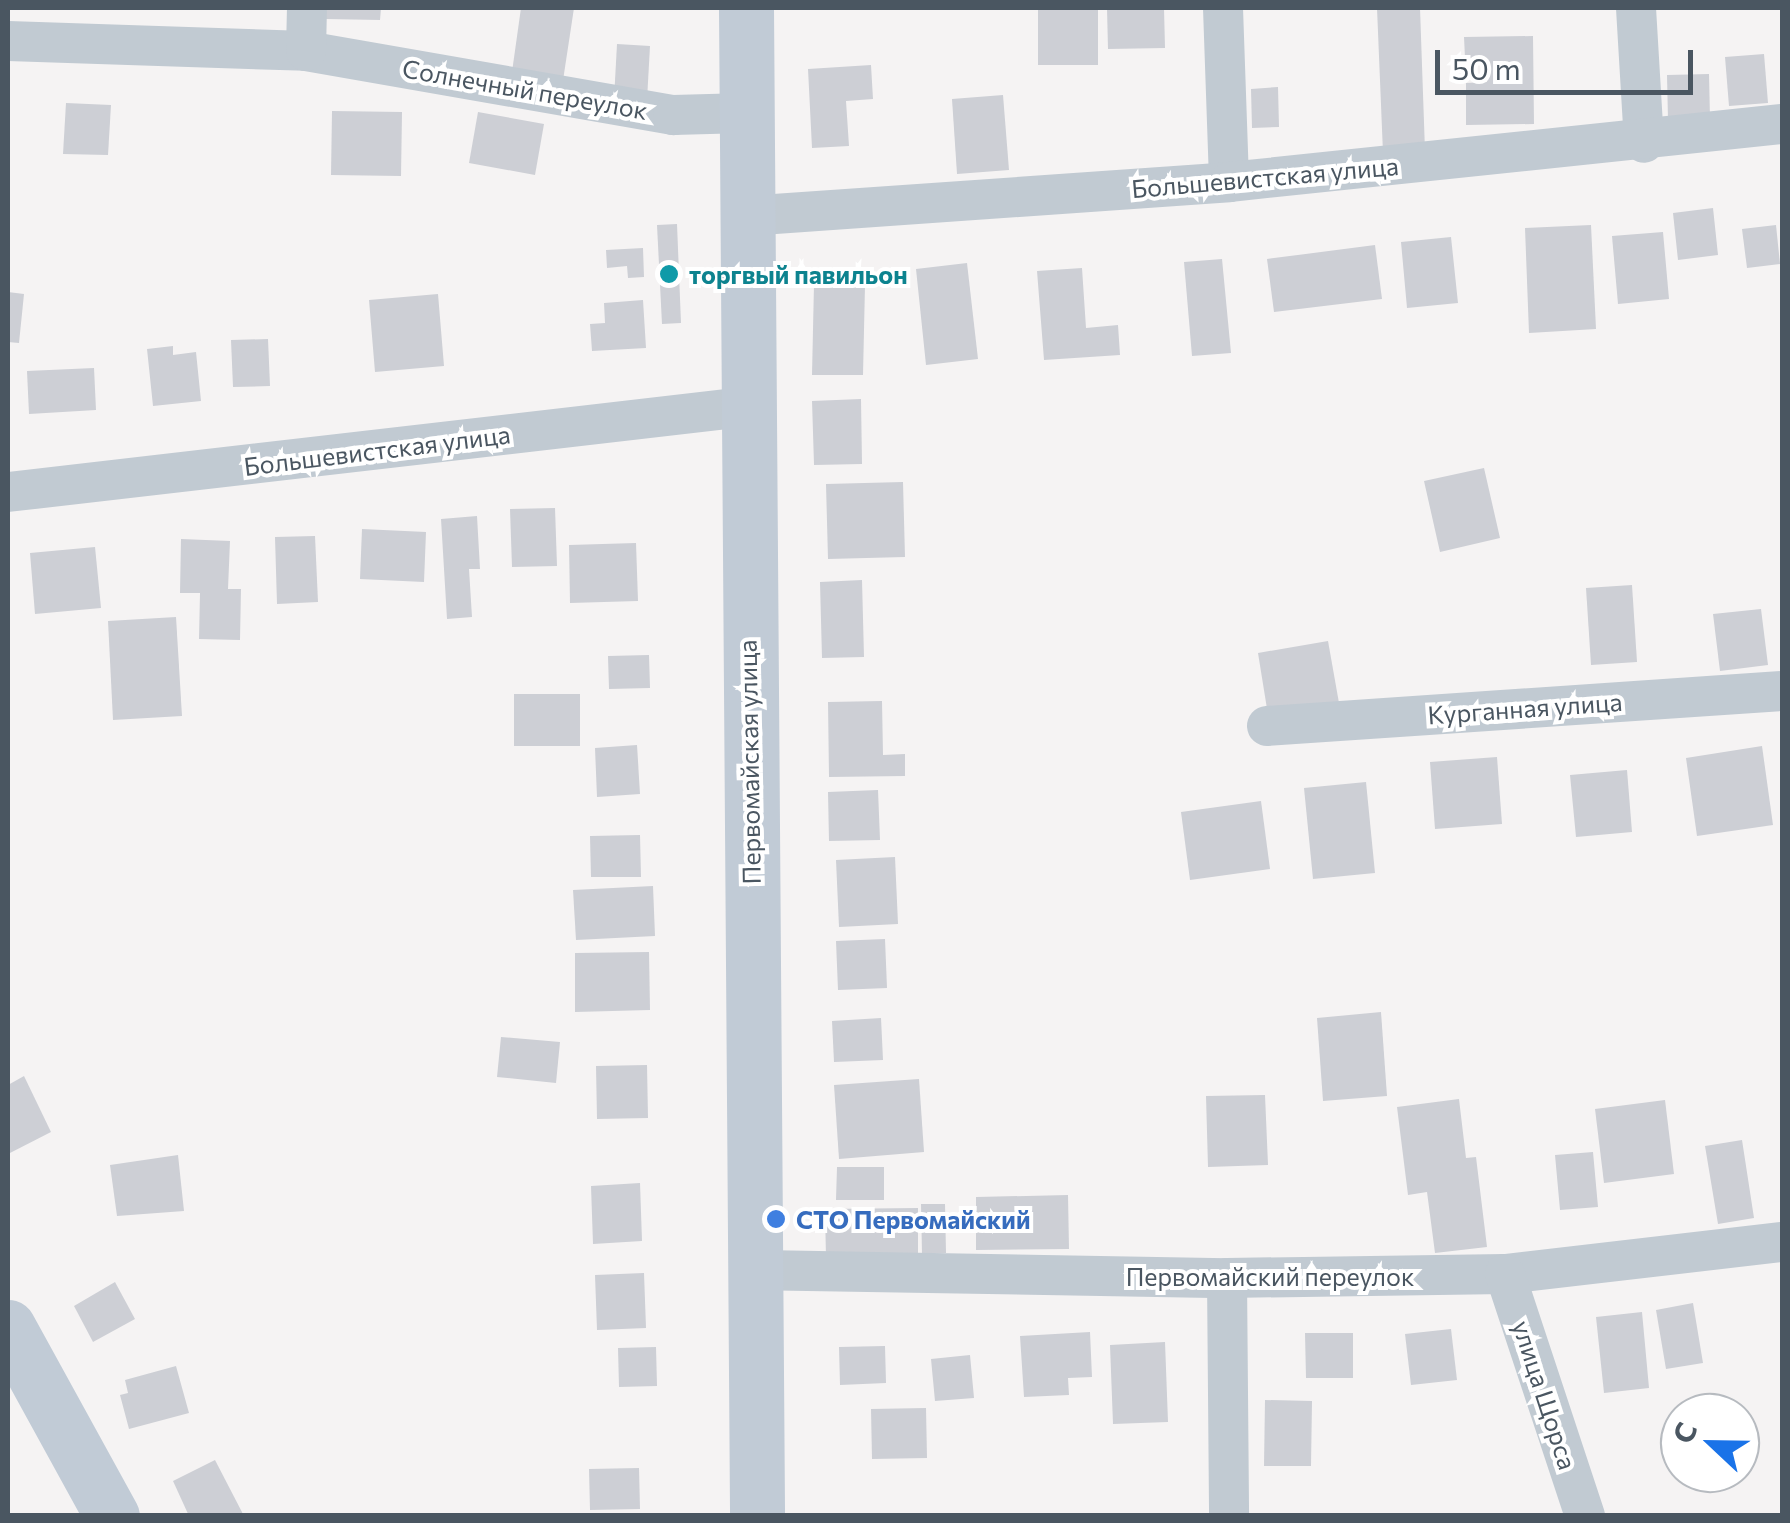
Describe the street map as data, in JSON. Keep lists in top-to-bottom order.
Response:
{
  "streets": {
    "main road": ["Первомайская улица"],
    "street": [
      "Солнечный переулок",
      "Большевистская улица",
      "Курганная улица",
      "Первомайский переулок",
      "улица Щорса"
    ]
  },
  "crossings": [
    ["Солнечный переулок", "Первомайская улица"],
    ["Большевистская улица", "Первомайская улица"],
    ["Первомайская улица", "Первомайский переулок"],
    ["Первомайский переулок", "улица Щорса"]
  ],
  "places": ["торгвый павильон", "СТО Первомайский"],
  "scale_bar": "50 m",
  "north": "left"
}
